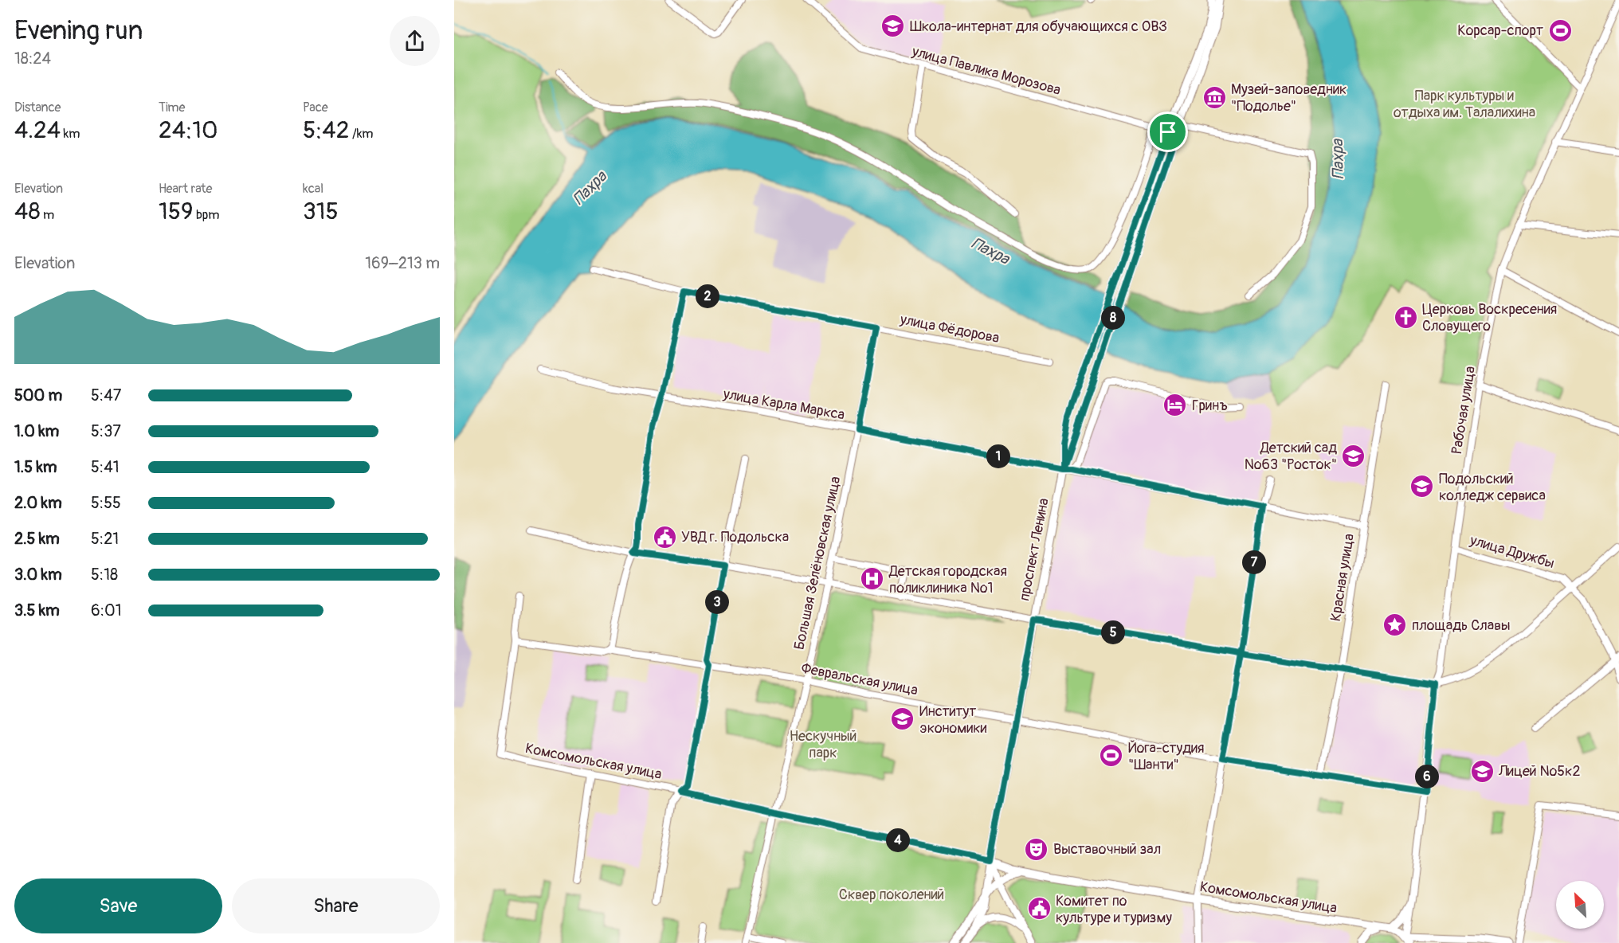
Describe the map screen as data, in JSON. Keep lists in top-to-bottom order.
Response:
{
  "streets": {
    "main road": ["проспект Ленина", "Комсомольская улица"],
    "street": [
      "улица Павлика Морозова",
      "улица Фёдорова",
      "улица Карла Маркса",
      "Рабочая улица",
      "улица Дружбы",
      "Большая Зелёновская улица",
      "Красная улица",
      "Февральская улица"
    ]
  },
  "crossings": [
    ["улица Павлика Морозова", "проспект Ленина"],
    ["улица Фёдорова", "Большая Зелёновская улица"],
    ["улица Карла Маркса", "проспект Ленина"],
    ["улица Карла Маркса", "Большая Зелёновская улица"],
    ["улица Карла Маркса", "Красная улица"],
    ["Рабочая улица", "улица Дружбы"],
    ["Рабочая улица", "Февральская улица"],
    ["Рабочая улица", "Комсомольская улица"],
    ["проспект Ленина", "Февральская улица"],
    ["проспект Ленина", "Комсомольская улица"],
    ["Большая Зелёновская улица", "Февральская улица"],
    ["Большая Зелёновская улица", "Комсомольская улица"],
    ["Красная улица", "Февральская улица"],
    ["Февральская улица", "Комсомольская улица"]
  ],
  "water": ["Пахра"],
  "parks": ["Парк культуры и отдыха им. Талалихина", "Нескучный парк", "Сквер поколений"],
  "places": {
    "school or university": [
      "Школа-интернат для обучающихся с ОВЗ",
      "Детский сад №63 \"Росток\"",
      "Подольский колледж сервиса",
      "Институт экономики",
      "Лицей №5к2"
    ],
    "sports": ["Корсар-спорт", "Йога-студия \"Шанти\""],
    "museum": ["Музей-заповедник \"Подолье\""],
    "church": ["Церковь Воскресения Словущего"],
    "hotel": ["Гринъ"],
    "public building": ["УВД г. Подольска", "Комитет по культуре и туризму"],
    "hospital": ["Детская городская поликлиника №1"],
    "place": ["площадь Славы"],
    "theatre": ["Выставочный зал"]
  },
  "north": "top left",
  "page": {
    "heading": ["Evening run", "18:24"],
    "stats": [
      ["Distance", "4.24 km"],
      ["Time", "24:10"],
      ["Pace", "5:42 /km"],
      ["Elevation", "48 m"],
      ["Heart rate", "159 bpm"],
      ["kcal", "315"]
    ],
    "chart": ["Elevation", "169–213 m"],
    "pins": [
      "2",
      "8",
      "1",
      "7",
      "3",
      "5",
      "6",
      "4"
    ],
    "list": [
      {
        "name": "500 m",
        "note": "5:47"
      },
      {
        "name": "1.0 km",
        "note": "5:37"
      },
      {
        "name": "1.5 km",
        "note": "5:41"
      },
      {
        "name": "2.0 km",
        "note": "5:55"
      },
      {
        "name": "2.5 km",
        "note": "5:21"
      },
      {
        "name": "3.0 km",
        "note": "5:18"
      },
      {
        "name": "3.5 km",
        "note": "6:01"
      }
    ],
    "buttons": ["Save", "Share"]
  }
}
